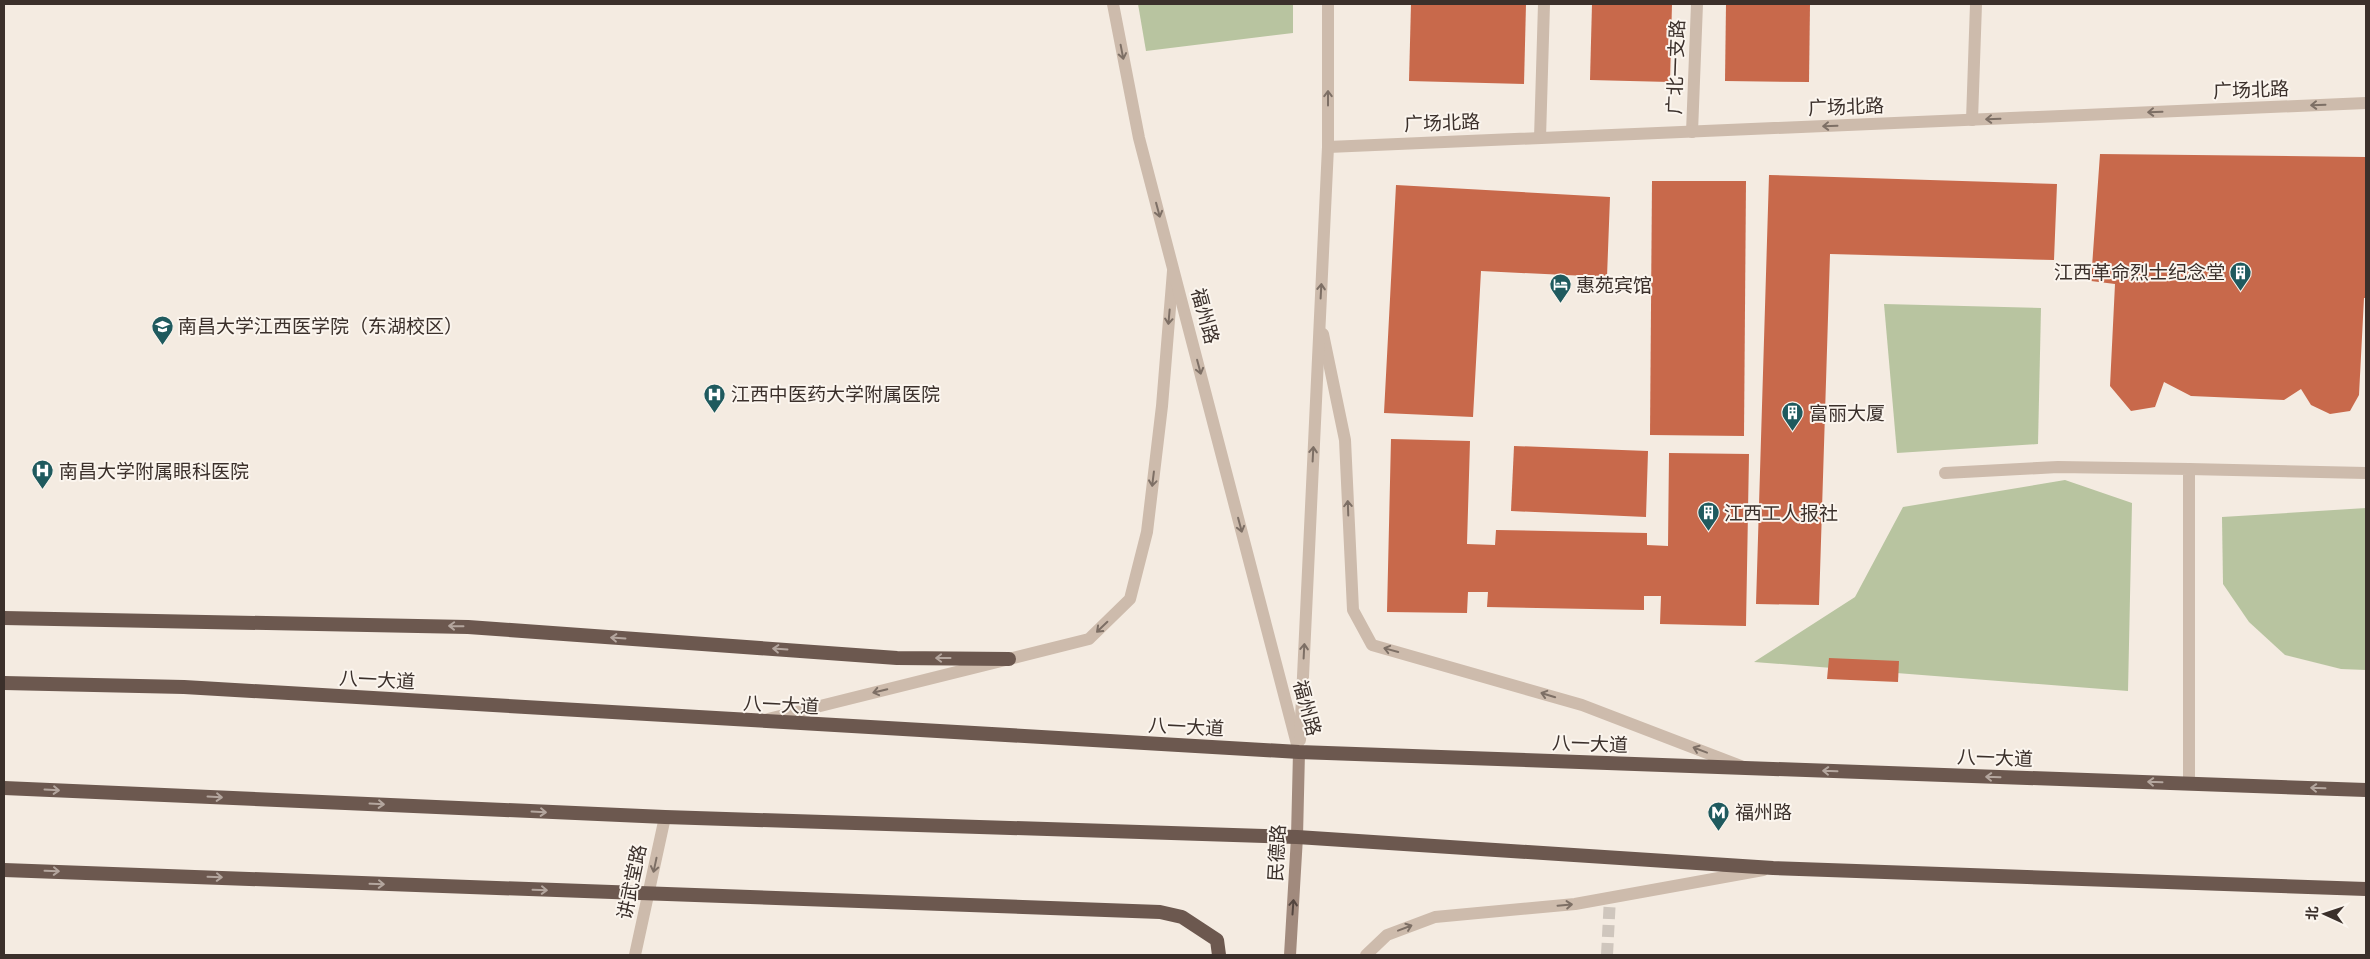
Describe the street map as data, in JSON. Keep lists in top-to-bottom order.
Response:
{
  "streets": {
    "highway": ["八一大道"],
    "main road": ["民德路"],
    "street": [
      "广北一支路",
      "广场北路",
      "福州路",
      "讲武堂路"
    ]
  },
  "crossings": [
    ["广北一支路", "广场北路"],
    ["广场北路", "福州路"],
    ["福州路", "八一大道"],
    ["福州路", "民德路"],
    ["八一大道", "民德路"]
  ],
  "one_way": ["广场北路", "民德路", "讲武堂路"],
  "places": {
    "building": ["江西革命烈士纪念堂", "富丽大厦", "江西工人报社"],
    "hotel": ["惠苑宾馆"],
    "school or university": ["南昌大学江西医学院（东湖校区）"],
    "hospital": ["江西中医药大学附属医院", "南昌大学附属眼科医院"],
    "metro station": ["福州路"]
  },
  "north": "left"
}
